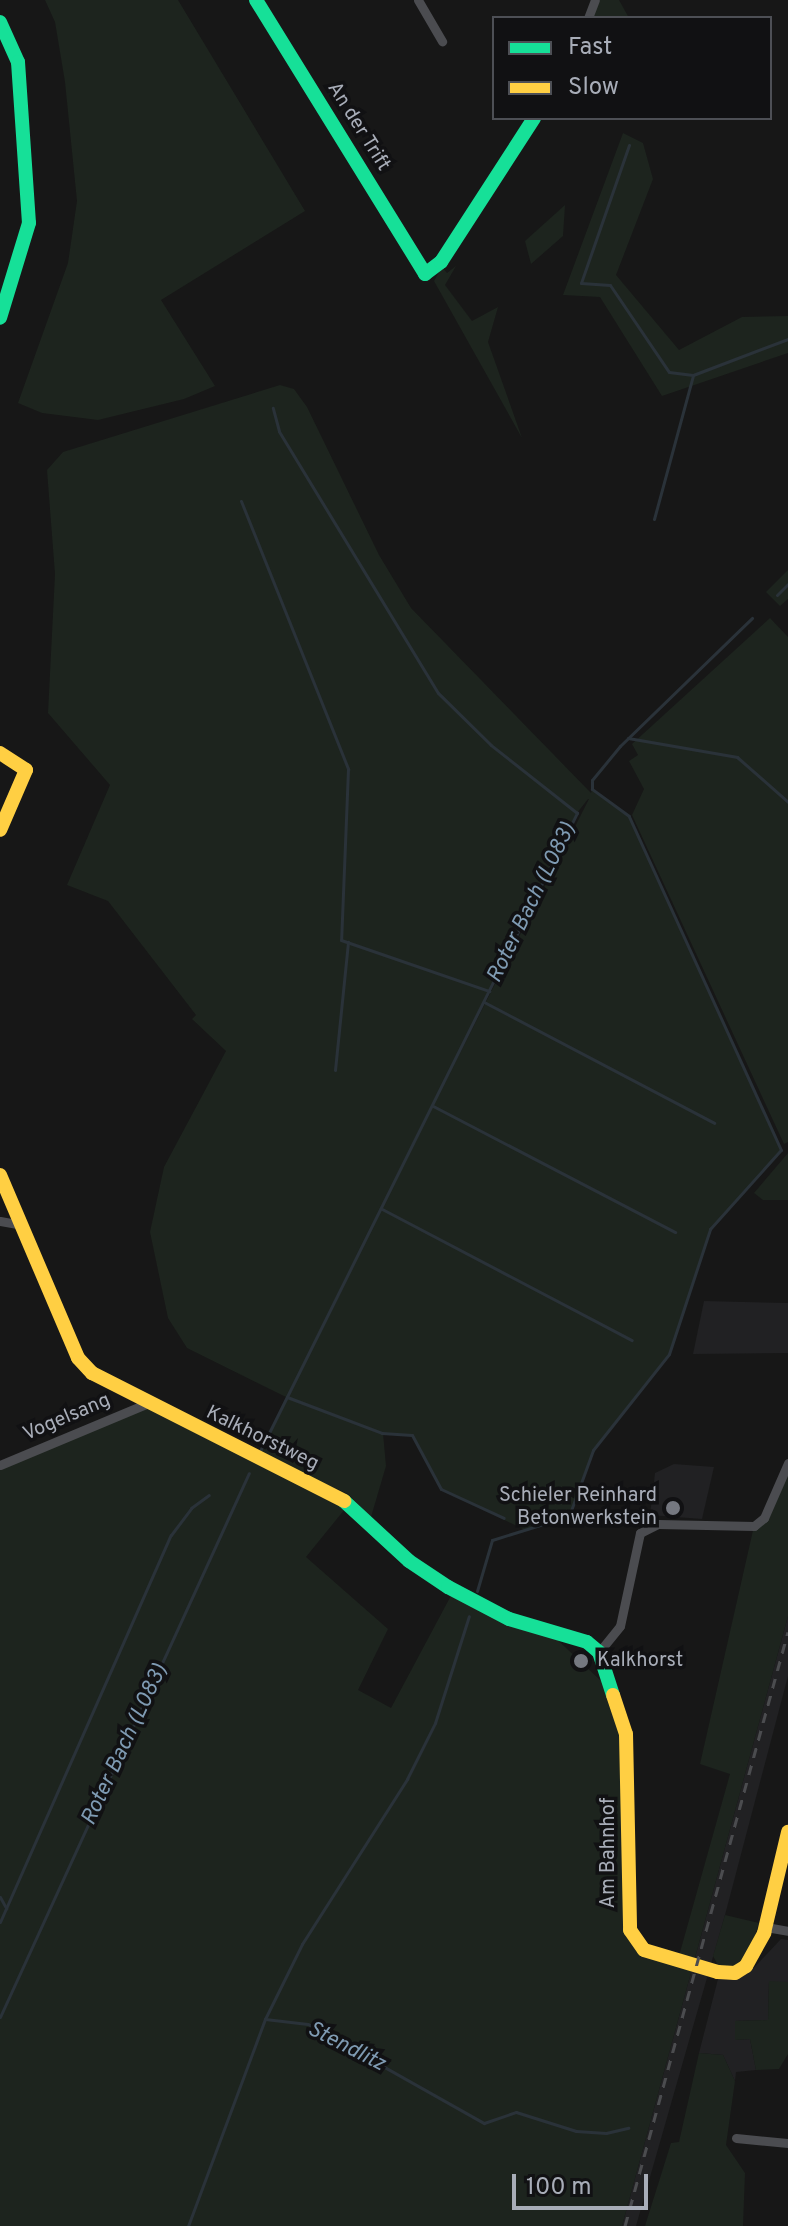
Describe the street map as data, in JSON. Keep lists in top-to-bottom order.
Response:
{
  "streets": {
    "street": [
      "An der Trift",
      "Vogelsang",
      "Kalkhorstweg",
      "Am Bahnhof"
    ]
  },
  "crossings": [
    ["Vogelsang", "Kalkhorstweg"],
    ["Kalkhorstweg", "Am Bahnhof"]
  ],
  "water": ["Roter Bach (L083)", "Stendlitz"],
  "places": ["Schieler Reinhard Betonwerkstein", "Kalkhorst"],
  "legend": ["Fast", "Slow"],
  "scale_bar": "100 m"
}
